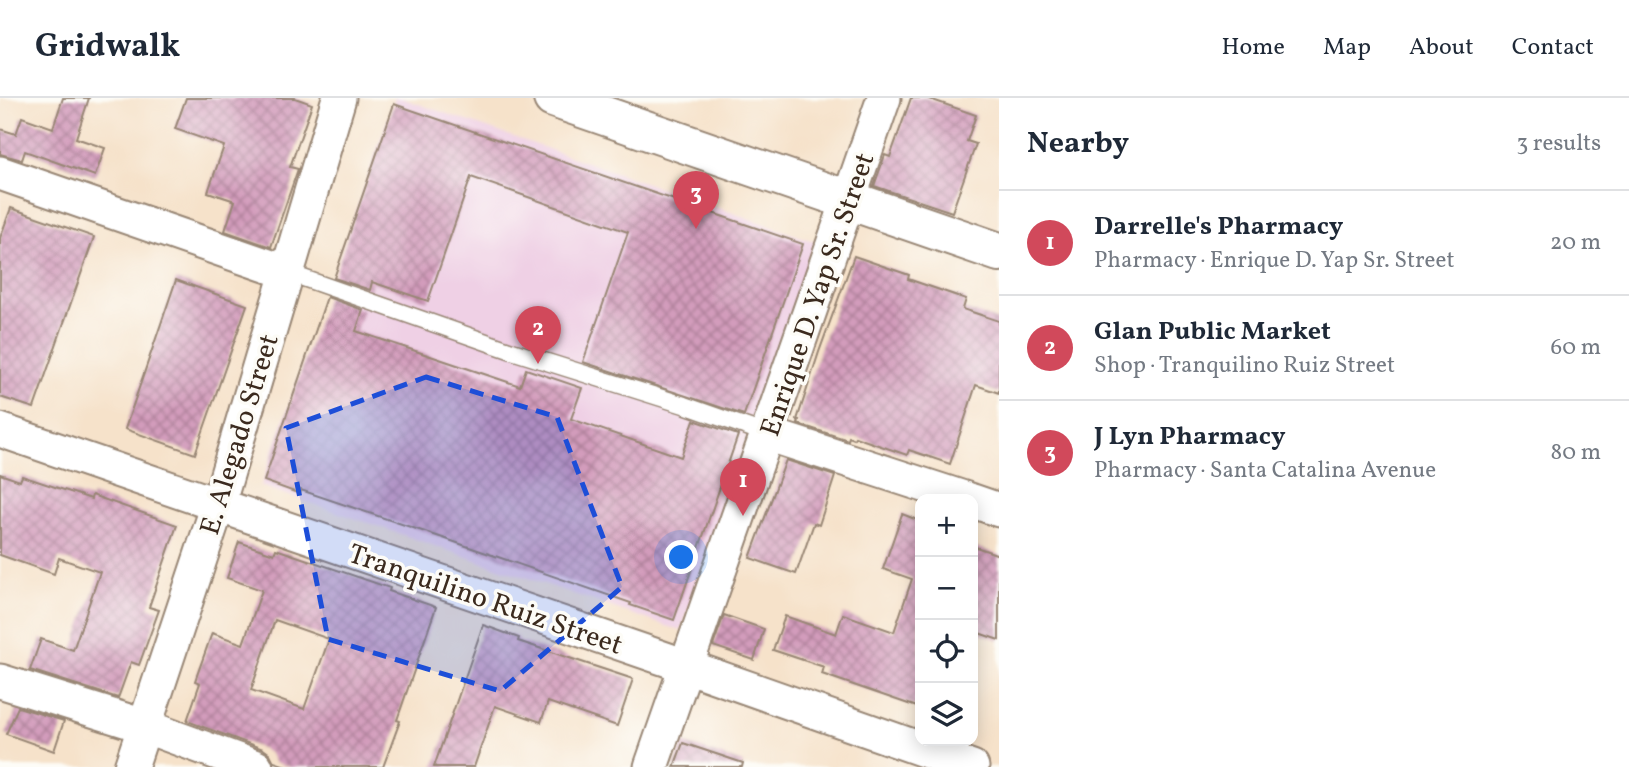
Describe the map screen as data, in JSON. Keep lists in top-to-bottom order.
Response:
{
  "streets": {
    "street": ["Enrique D. Yap Sr. Street", "E. Alegado Street", "Tranquilino Ruiz Street"]
  },
  "crossings": [
    ["Enrique D. Yap Sr. Street", "Tranquilino Ruiz Street"],
    ["E. Alegado Street", "Tranquilino Ruiz Street"]
  ],
  "page": {
    "header": "Gridwalk",
    "nav": [
      "Home",
      "Map",
      "About",
      "Contact"
    ],
    "heading": ["Nearby", "3 results"],
    "pins": ["3", "2", "1"],
    "list": [
      {
        "mark": "1",
        "name": "Darrelle's Pharmacy",
        "note": "Pharmacy · Enrique D. Yap Sr. Street",
        "value": "20 m"
      },
      {
        "mark": "2",
        "name": "Glan Public Market",
        "note": "Shop · Tranquilino Ruiz Street",
        "value": "60 m"
      },
      {
        "mark": "3",
        "name": "J Lyn Pharmacy",
        "note": "Pharmacy · Santa Catalina Avenue",
        "value": "80 m"
      }
    ],
    "map_buttons": ["+", "−"]
  }
}
